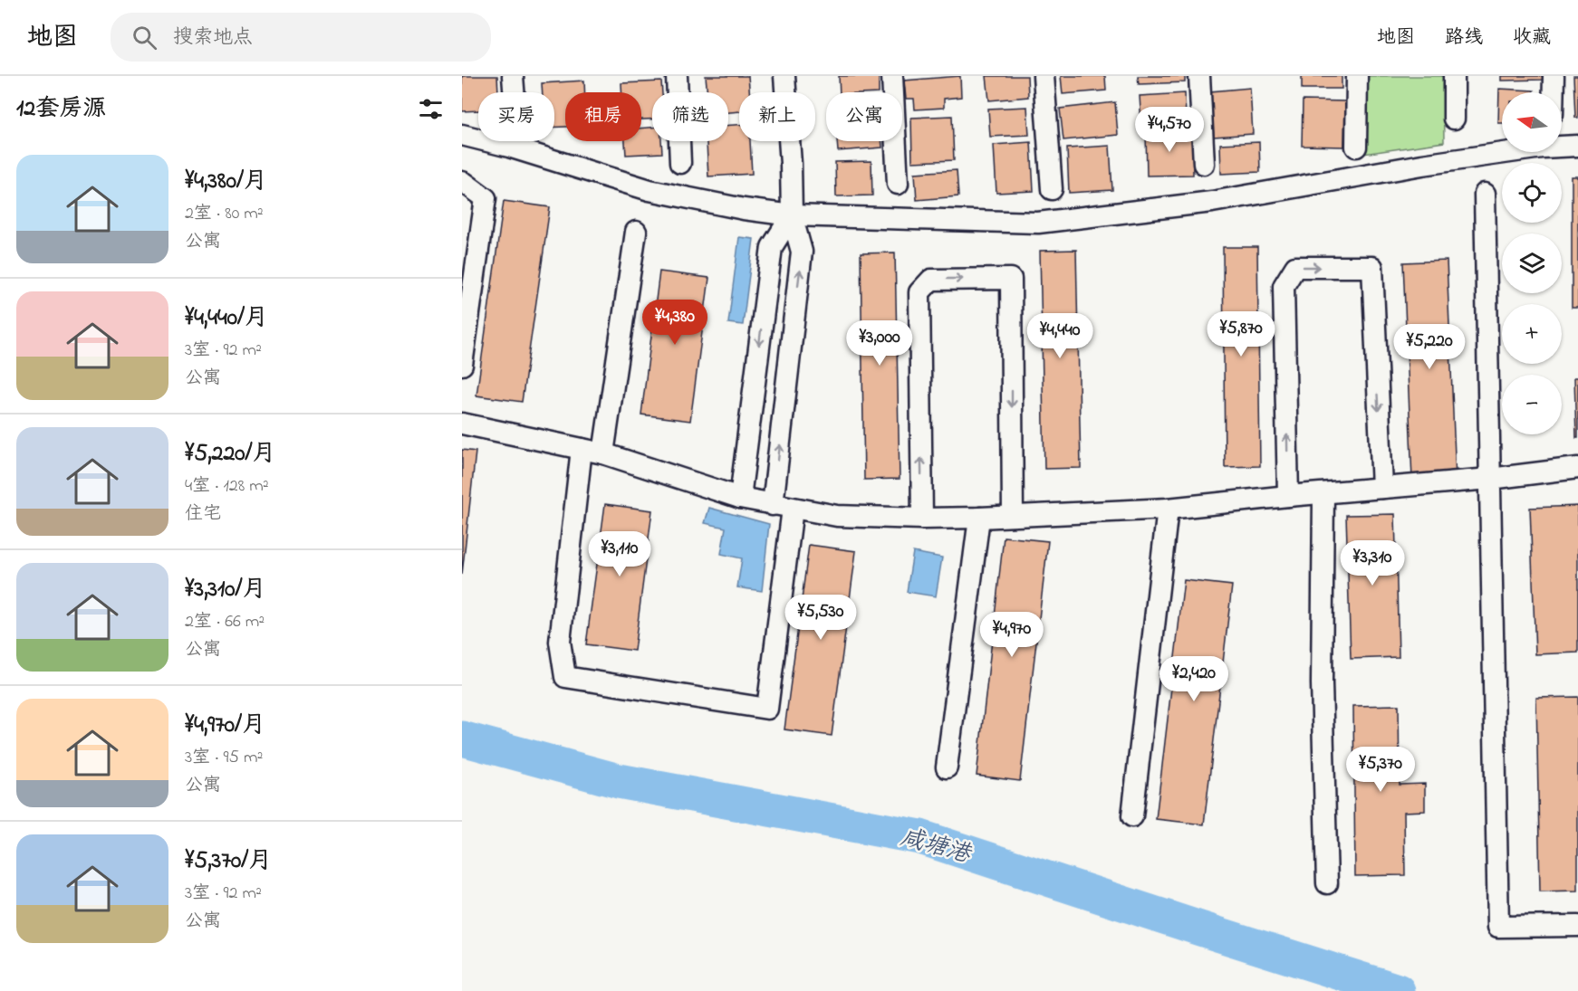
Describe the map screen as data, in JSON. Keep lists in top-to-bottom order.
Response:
{
  "water": ["咸塘港"],
  "north": "left",
  "page": {
    "header": "地图",
    "search": "搜索地点",
    "nav": ["地图", "路线", "收藏"],
    "heading": "12套房源",
    "map_buttons": ["+", "−"],
    "chip": [
      "买房",
      "租房",
      "筛选",
      "新上",
      "公寓"
    ],
    "price": [
      "¥4,570",
      "¥4,380",
      "¥5,870",
      "¥4,440",
      "¥3,000",
      "¥5,220",
      "¥3,110",
      "¥3,310",
      "¥5,530",
      "¥4,970",
      "¥2,420",
      "¥5,370"
    ],
    "list": [
      {
        "name": "¥4,380/月",
        "note": "2室 · 80 m² · 公寓"
      },
      {
        "name": "¥4,440/月",
        "note": "3室 · 92 m² · 公寓"
      },
      {
        "name": "¥5,220/月",
        "note": "4室 · 128 m² · 住宅"
      },
      {
        "name": "¥3,310/月",
        "note": "2室 · 66 m² · 公寓"
      },
      {
        "name": "¥4,970/月",
        "note": "3室 · 95 m² · 公寓"
      },
      {
        "name": "¥5,370/月",
        "note": "3室 · 92 m² · 公寓"
      }
    ]
  }
}
